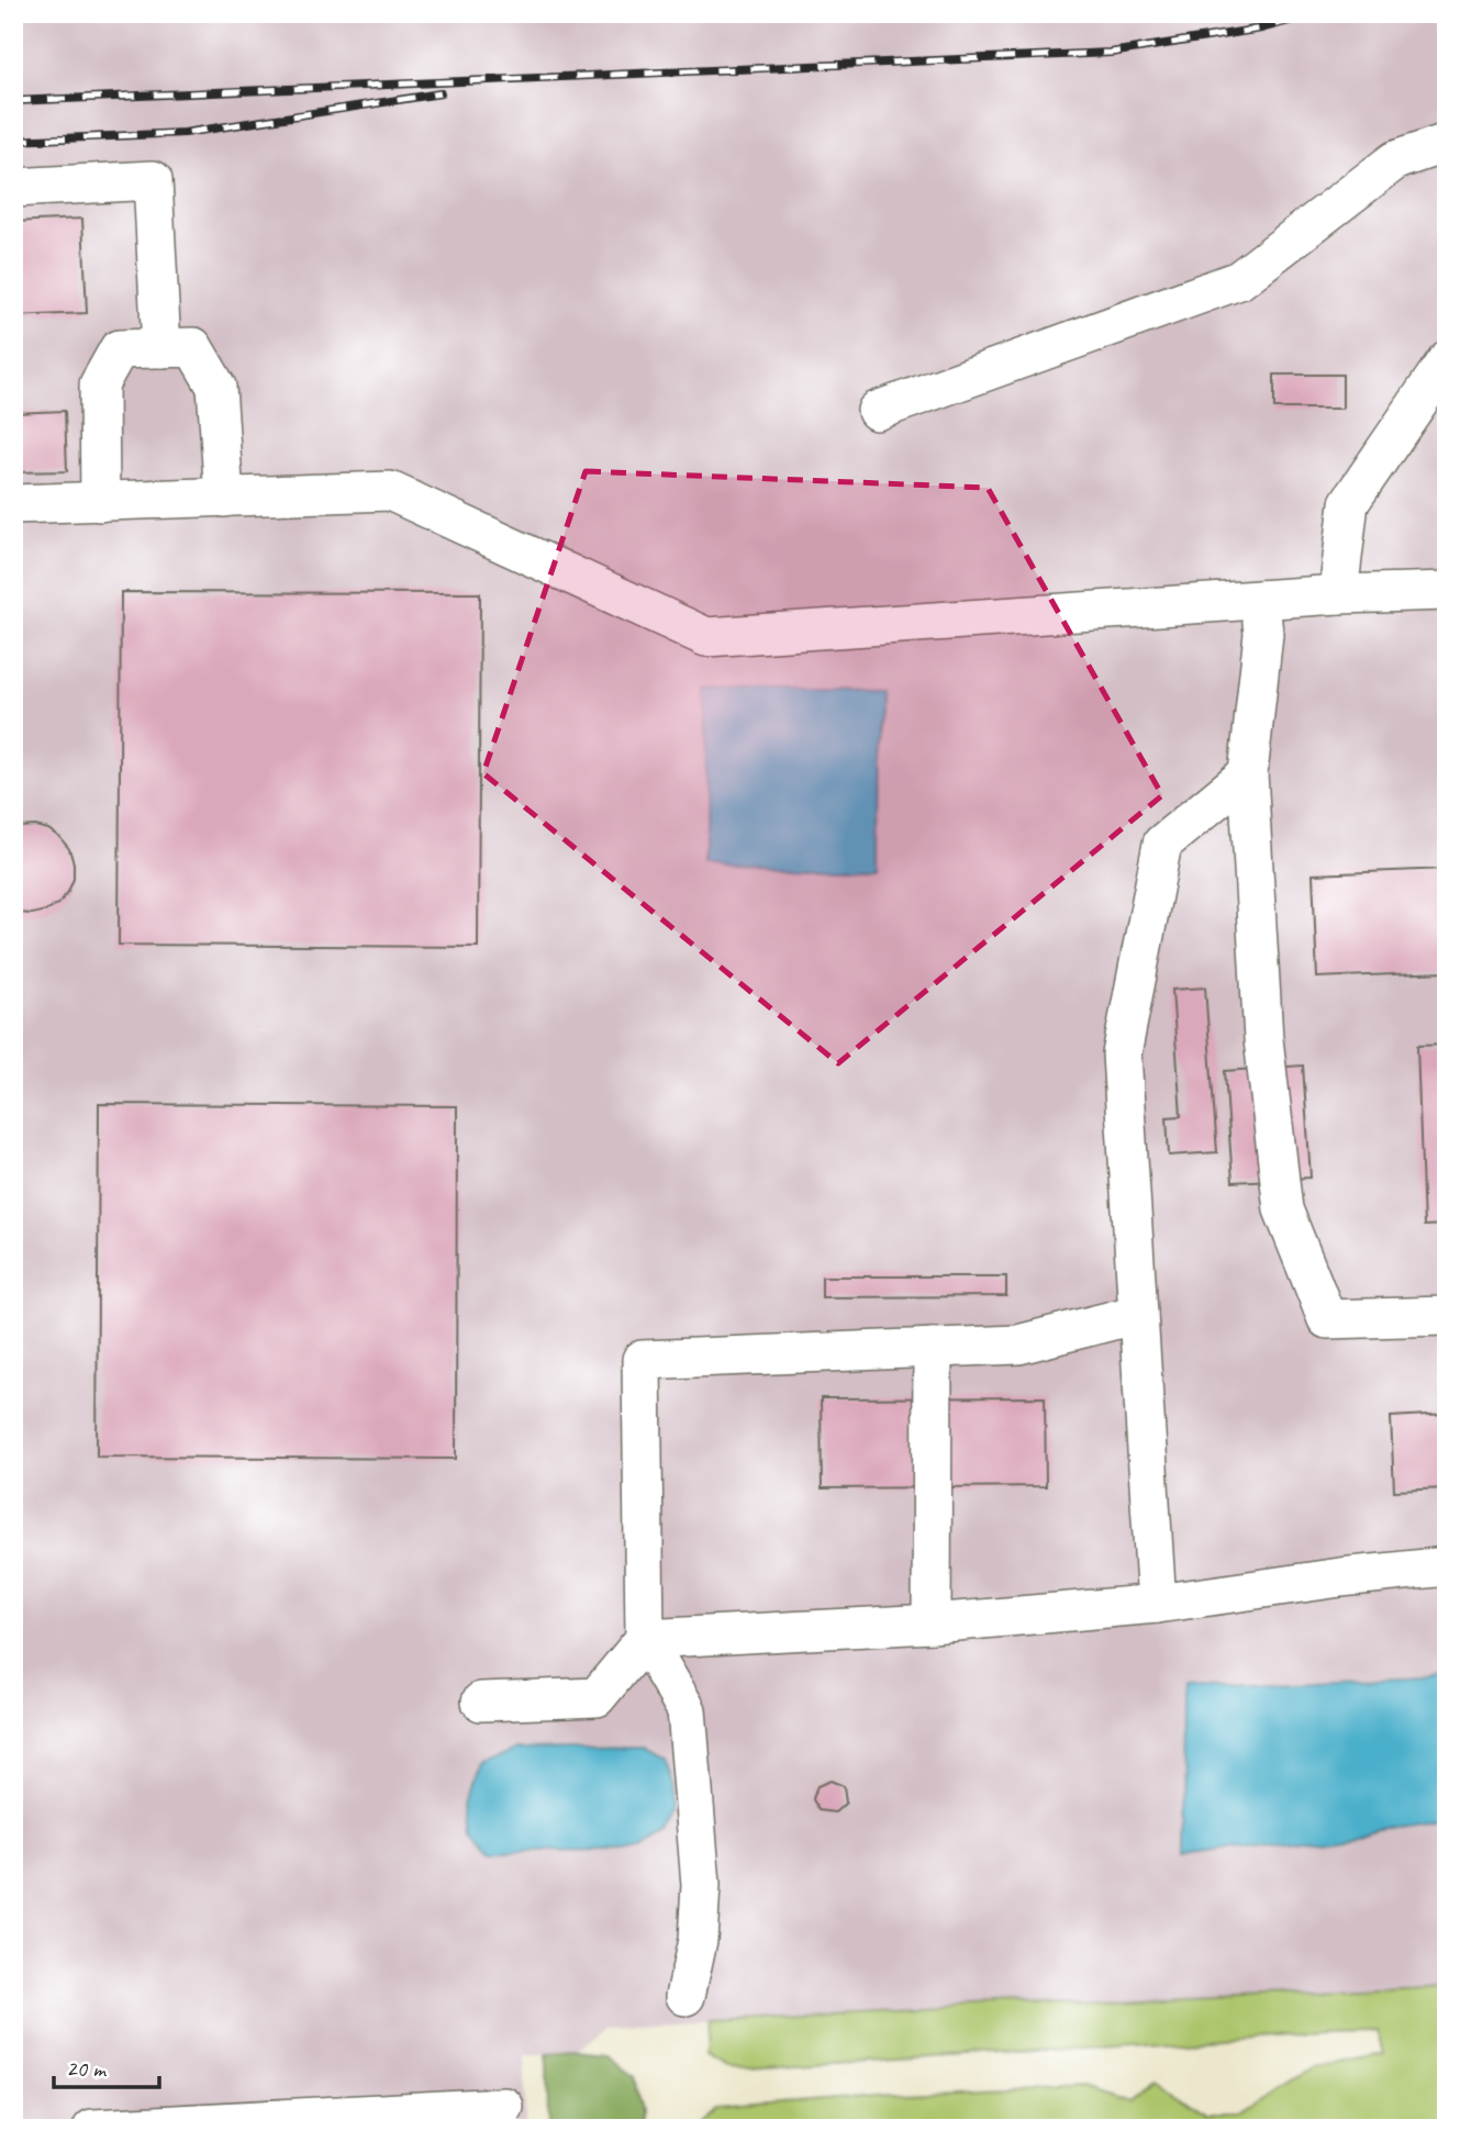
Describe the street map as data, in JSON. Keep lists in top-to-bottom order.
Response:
{
  "scale_bar": "20 m"
}
